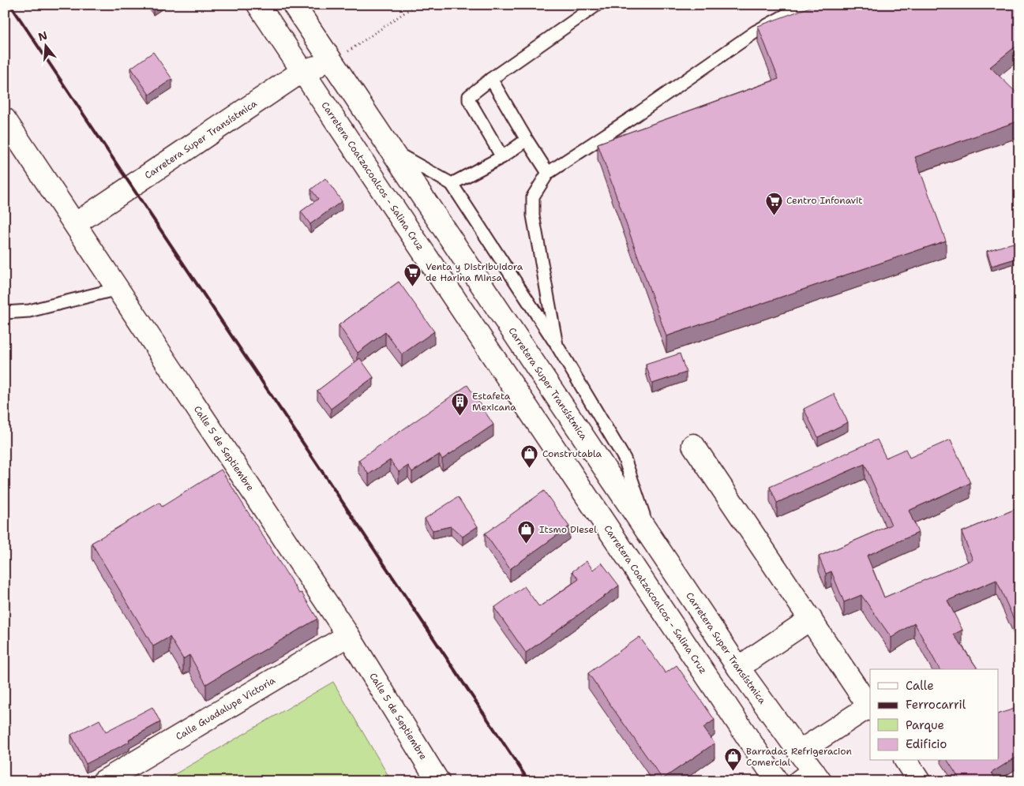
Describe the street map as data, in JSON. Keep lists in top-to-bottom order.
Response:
{
  "streets": {
    "main road": [
      "Carretera Super Transístmica",
      "Carretera Coatzacoalcos - Salina Cruz",
      "Calle 5 de Septiembre",
      "Calle Guadalupe Victoria"
    ]
  },
  "crossings": [
    ["Carretera Super Transístmica", "Carretera Coatzacoalcos - Salina Cruz"],
    ["Carretera Super Transístmica", "Calle 5 de Septiembre"],
    ["Calle 5 de Septiembre", "Calle Guadalupe Victoria"]
  ],
  "places": {
    "supermarket": ["Centro Infonavit", "Venta y Distribuidora de Harina Minsa"],
    "building": ["Estafeta Mexicana"],
    "shop": ["Construtabla", "Itsmo Diesel", "Barradas Refrigeracion Comercial"]
  },
  "legend": [
    "Calle",
    "Ferrocarril",
    "Parque",
    "Edificio"
  ],
  "north": "top"
}
